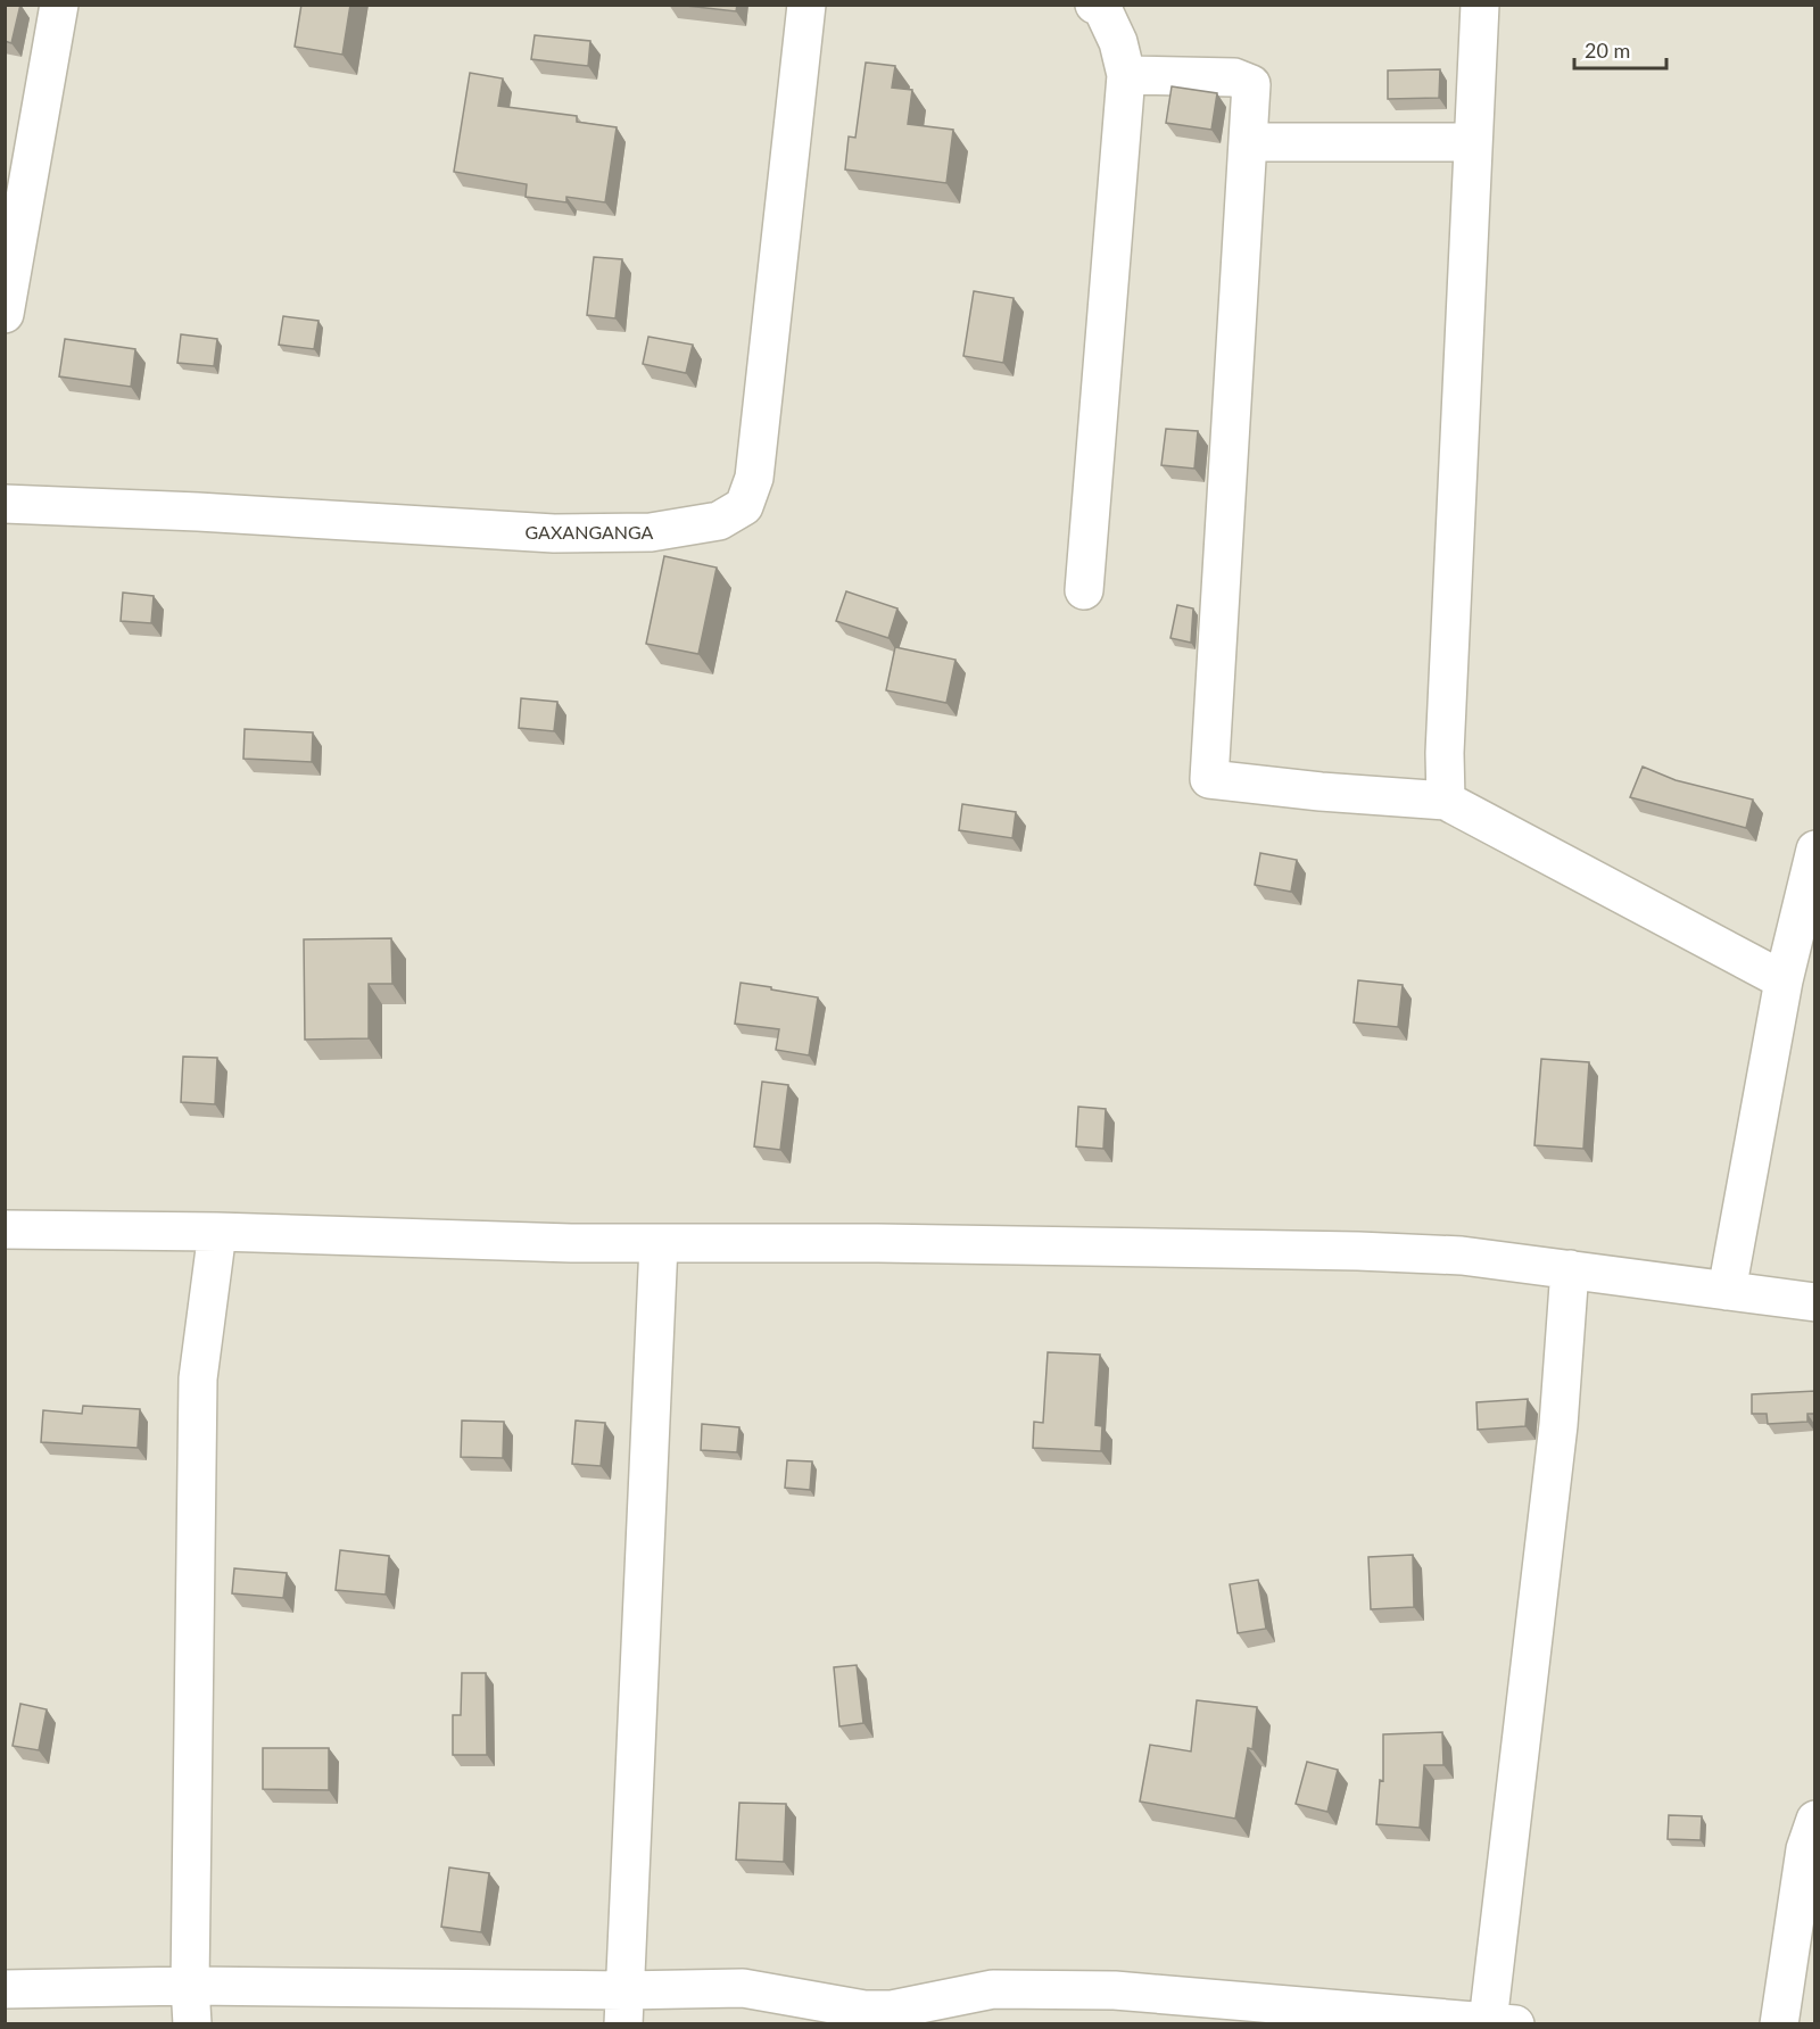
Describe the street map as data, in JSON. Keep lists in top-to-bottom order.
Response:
{
  "streets": {
    "street": ["GAXANGANGA"]
  },
  "scale_bar": "20 m"
}
